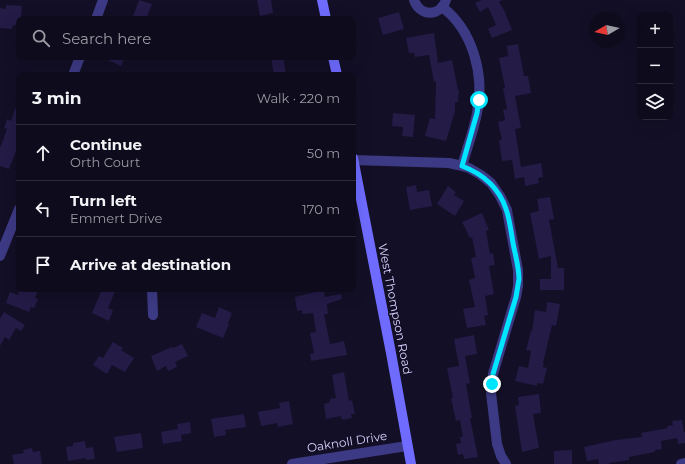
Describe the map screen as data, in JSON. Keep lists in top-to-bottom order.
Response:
{
  "streets": {
    "main road": ["West Thompson Road"],
    "street": ["Oaknoll Drive"]
  },
  "crossings": [
    ["West Thompson Road", "Oaknoll Drive"]
  ],
  "north": "left",
  "page": {
    "map_buttons": ["+", "−"],
    "search": "Search here",
    "heading": ["3 min", "Walk · 220 m"],
    "list": [
      ["Continue", "Orth Court", "50 m"],
      ["Turn left", "Emmert Drive", "170 m"],
      "Arrive at destination"
    ]
  }
}
